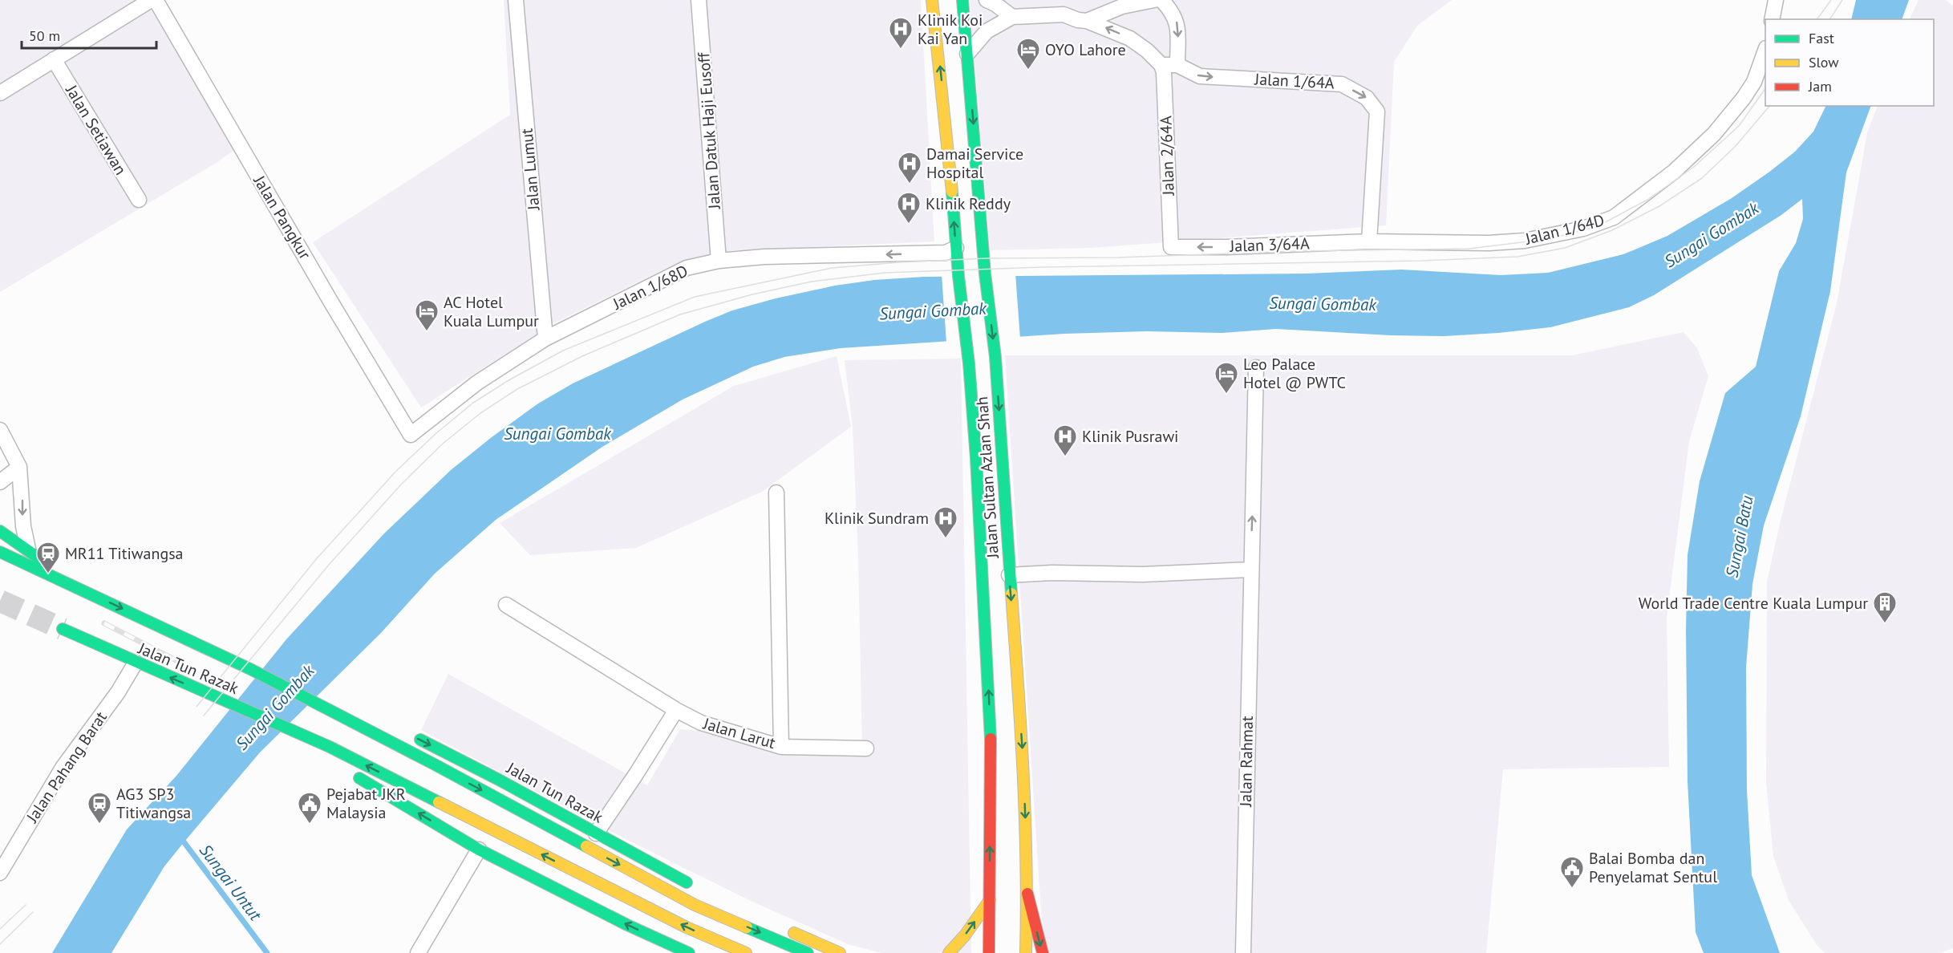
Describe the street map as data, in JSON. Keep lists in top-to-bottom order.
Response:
{
  "streets": {
    "main road": ["Jalan Sultan Azlan Shah", "Jalan Tun Razak"],
    "street": [
      "Jalan 1/64A",
      "Jalan Setiawan",
      "Jalan Datuk Haji Eusoff",
      "Jalan 2/64A",
      "Jalan Lumut",
      "Jalan Pangkur",
      "Jalan 1/64D",
      "Jalan 3/64A",
      "Jalan 1/68D",
      "Jalan Larut",
      "Jalan Rahmat",
      "Jalan Pahang Barat"
    ]
  },
  "crossings": [
    ["Jalan 1/64A", "Jalan 2/64A"],
    ["Jalan 1/64A", "Jalan 1/64D"],
    ["Jalan 1/64A", "Jalan 3/64A"],
    ["Jalan Datuk Haji Eusoff", "Jalan 1/68D"],
    ["Jalan 2/64A", "Jalan 3/64A"],
    ["Jalan Lumut", "Jalan 1/68D"],
    ["Jalan Pangkur", "Jalan 1/68D"],
    ["Jalan 1/64D", "Jalan 3/64A"],
    ["Jalan 1/68D", "Jalan Sultan Azlan Shah"],
    ["Jalan Tun Razak", "Jalan Pahang Barat"]
  ],
  "one_way": ["Jalan 3/64A", "Jalan 1/68D"],
  "water": ["Sungai Gombak", "Sungai Batu", "Sungai Untut"],
  "places": {
    "hospital": [
      "Klinik Koi Kai Yan",
      "Damai Service Hospital",
      "Klinik Reddy",
      "Klinik Pusrawi",
      "Klinik Sundram"
    ],
    "hotel": ["OYO Lahore", "AC Hotel Kuala Lumpur", "Leo Palace Hotel @ PWTC"],
    "station": ["MR11 Titiwangsa", "AG3 SP3 Titiwangsa"],
    "building": ["World Trade Centre Kuala Lumpur"],
    "public building": ["Pejabat JKR Malaysia", "Balai Bomba dan Penyelamat Sentul"]
  },
  "legend": ["Fast", "Slow", "Jam"],
  "scale_bar": "50 m"
}
